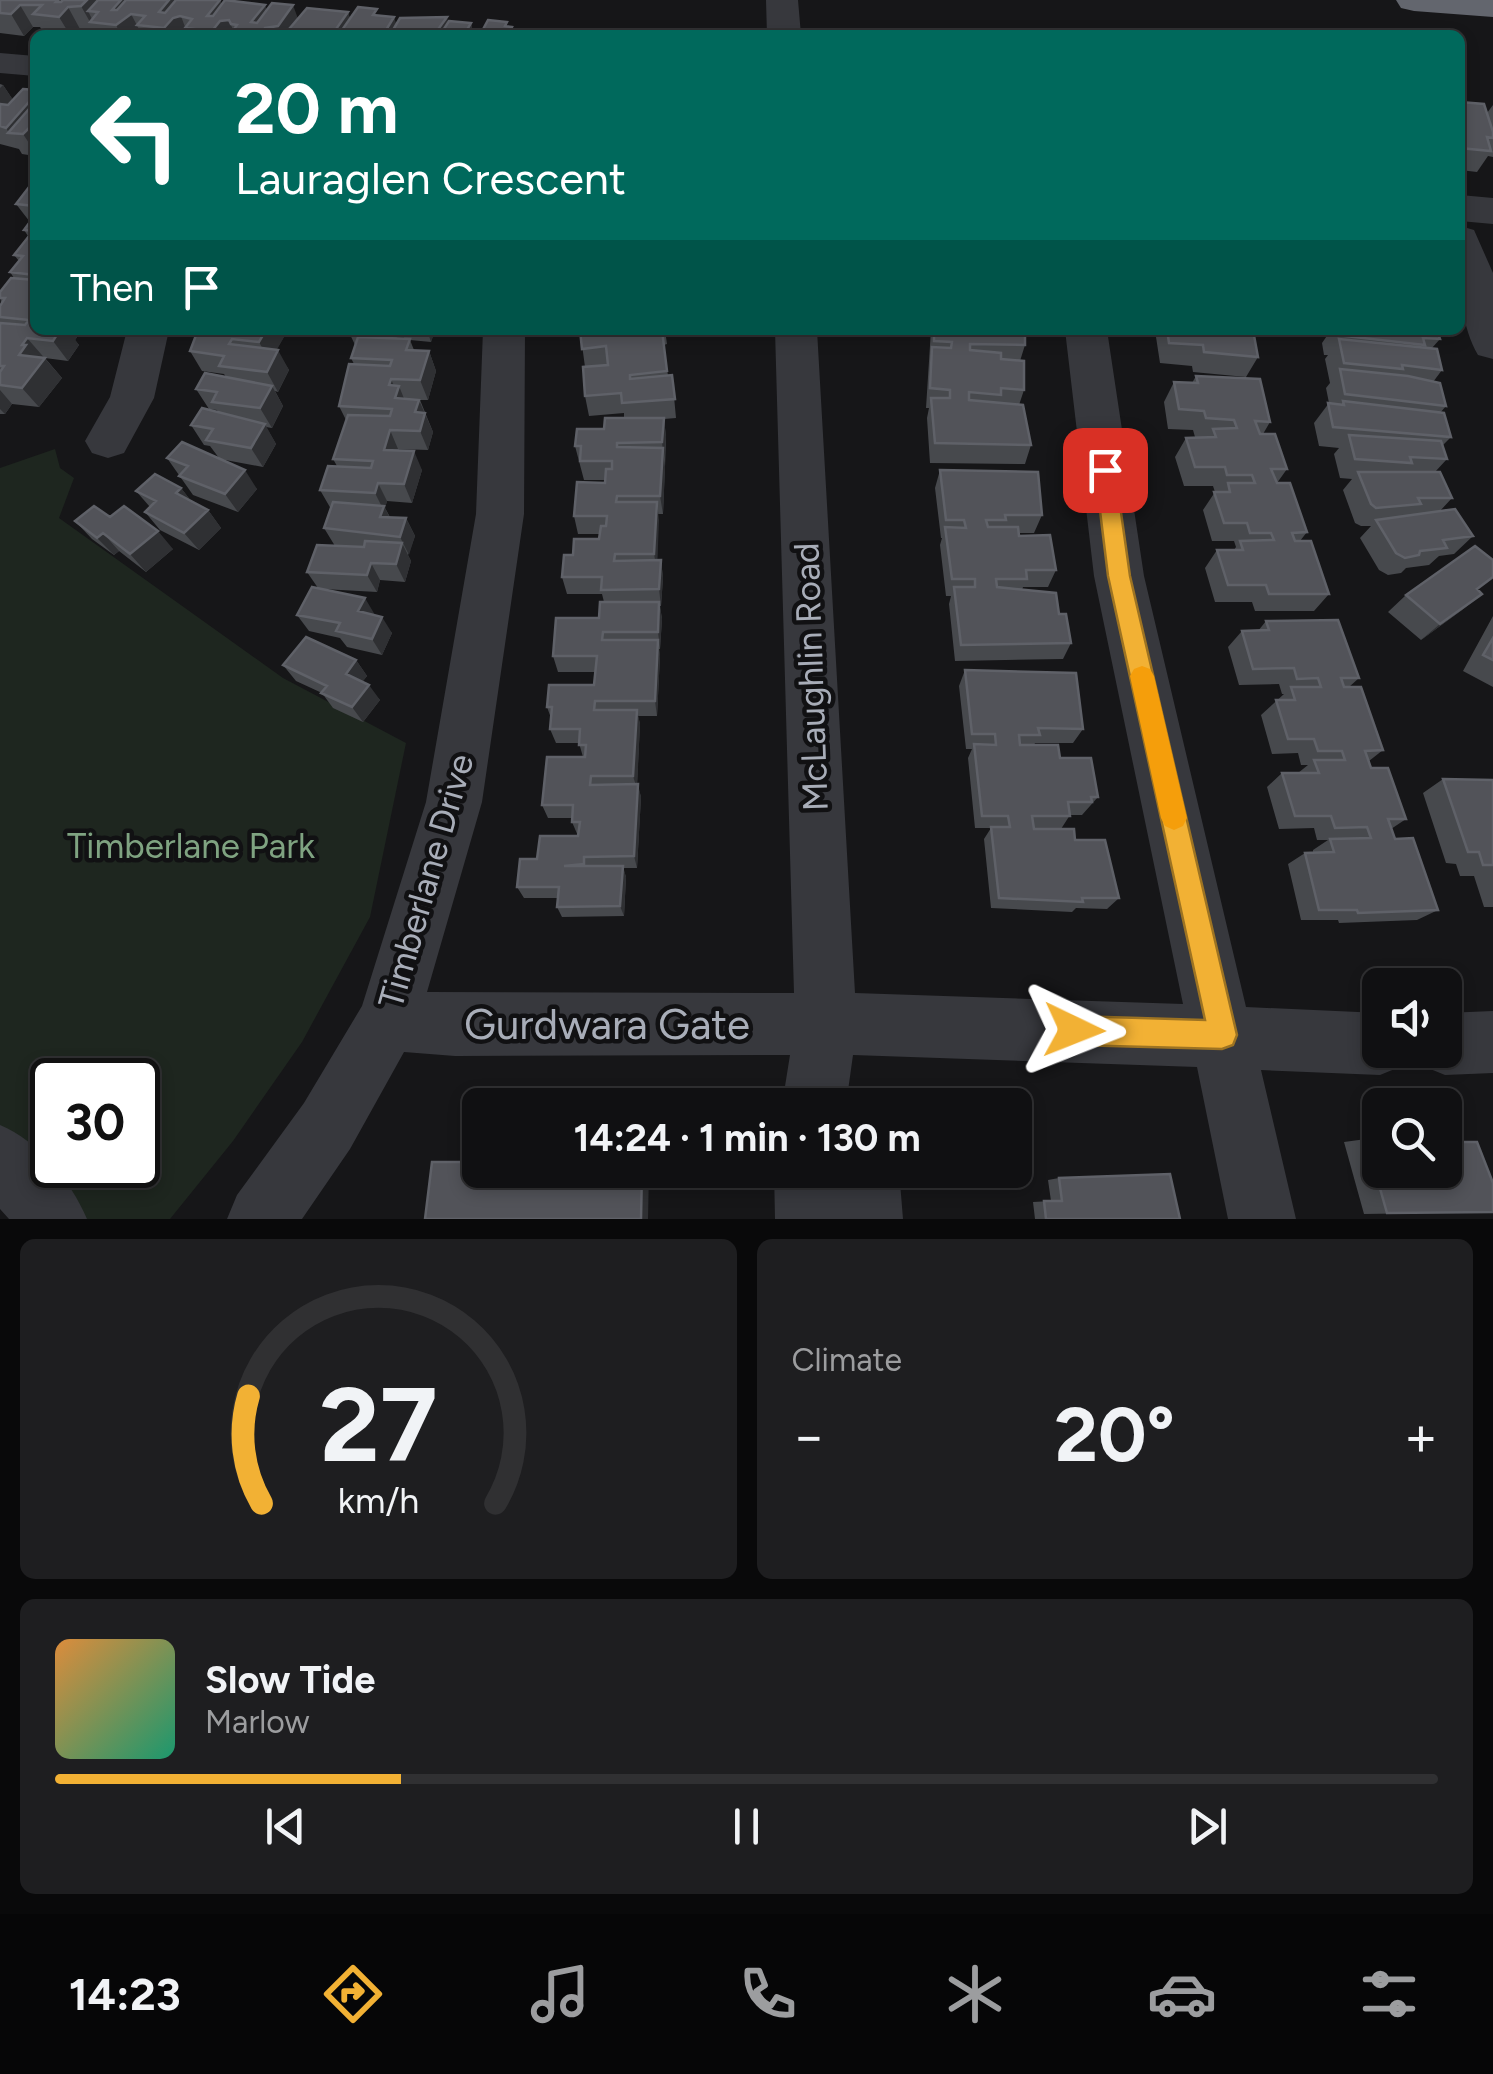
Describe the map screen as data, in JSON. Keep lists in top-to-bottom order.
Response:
{
  "streets": {
    "street": ["McLaughlin Road", "Timberlane Drive", "Gurdwara Gate"]
  },
  "crossings": [
    ["McLaughlin Road", "Gurdwara Gate"],
    ["Timberlane Drive", "Gurdwara Gate"]
  ],
  "parks": ["Timberlane Park"],
  "page": {
    "turn": ["20 m", "Lauraglen Crescent"],
    "then": "Then",
    "limit": "30",
    "trip": "14:24 · 1 min · 130 m",
    "tile": "Climate",
    "heat": ["−", "20°", "+"],
    "song": ["Slow Tide", "Marlow"],
    "tabs": "14:23",
    "gauge": ["27", "km/h"]
  }
}
